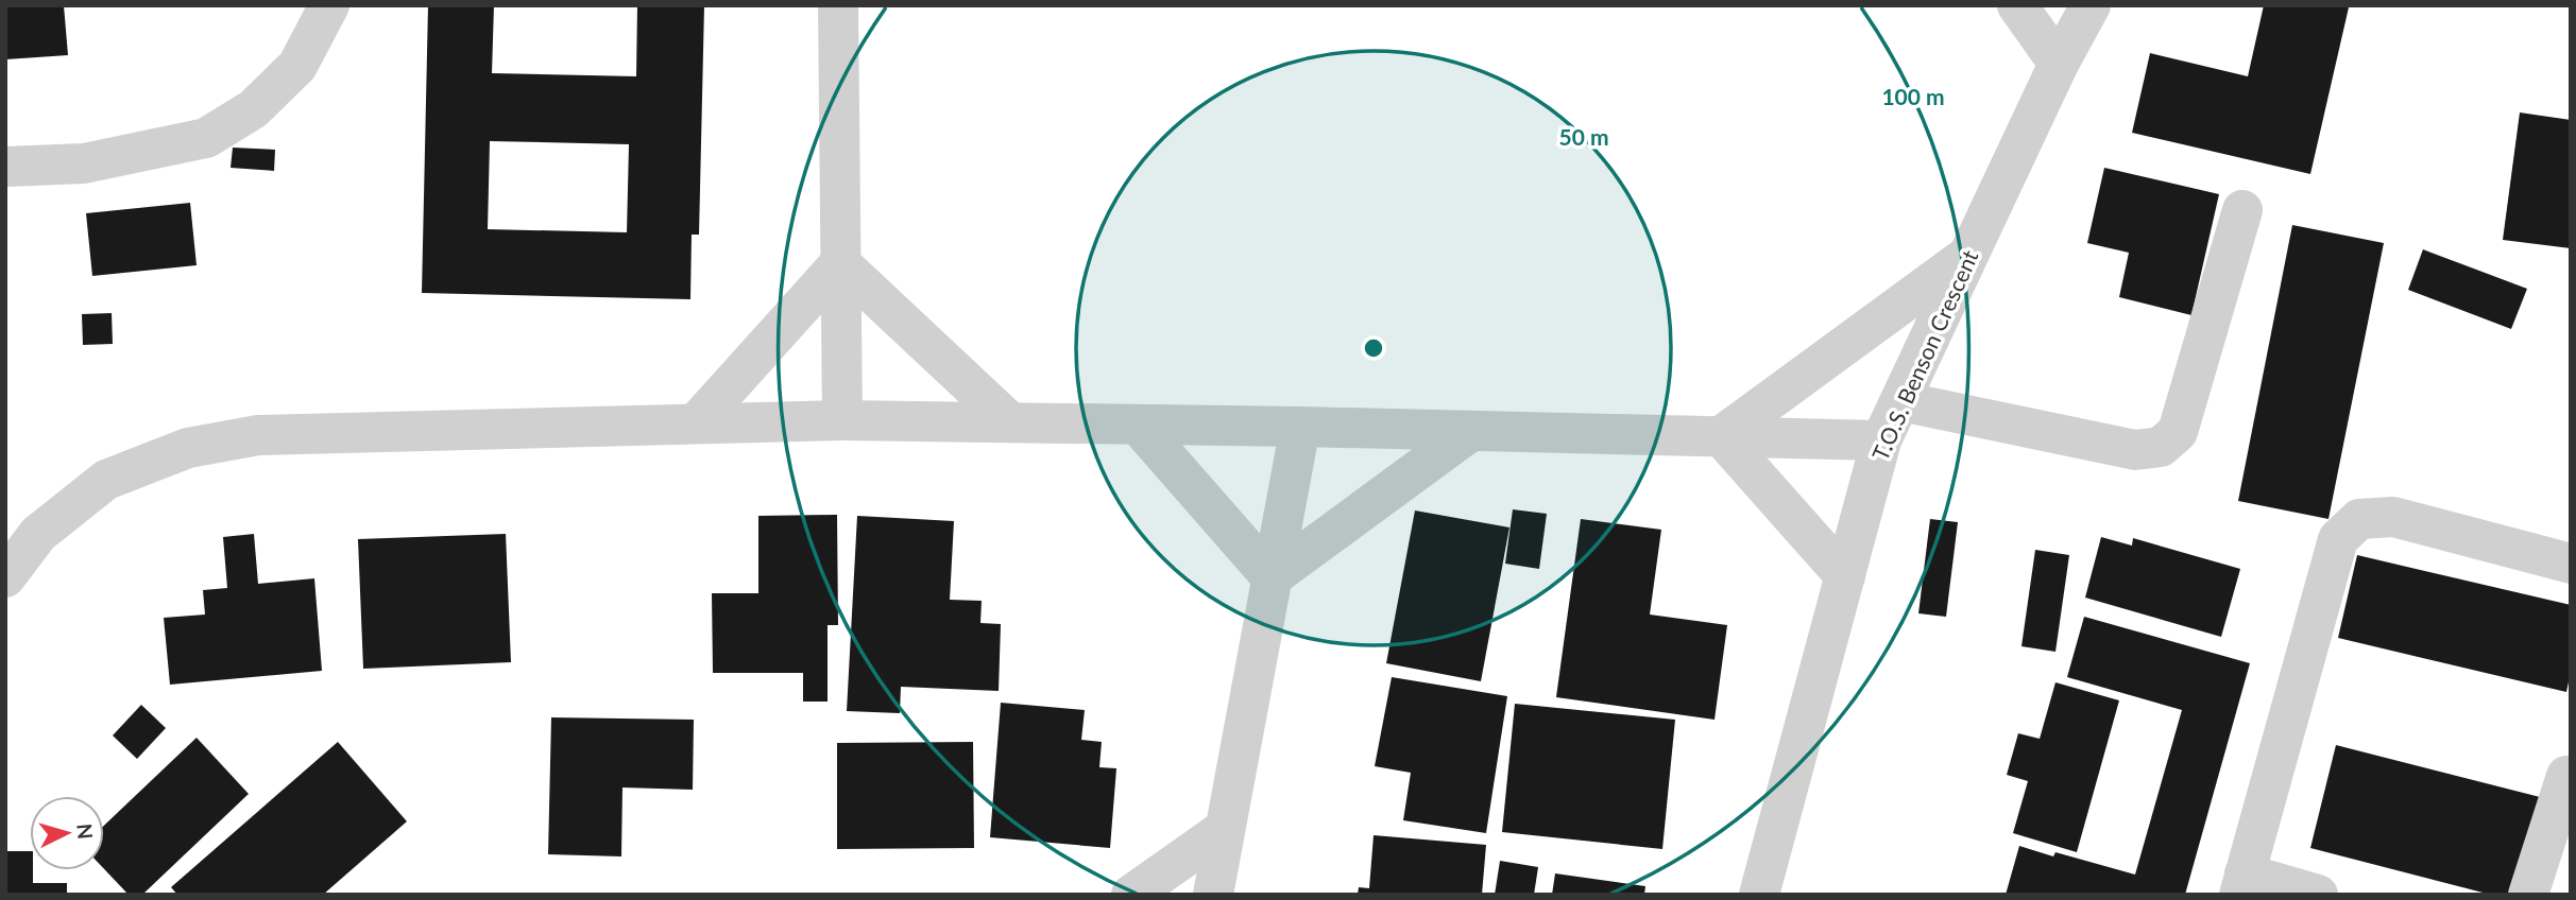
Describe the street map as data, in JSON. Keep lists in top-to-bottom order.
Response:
{
  "streets": {
    "street": ["T.O.S. Benson Crescent"]
  },
  "north": "right",
  "rings": ["100 m", "50 m"]
}
